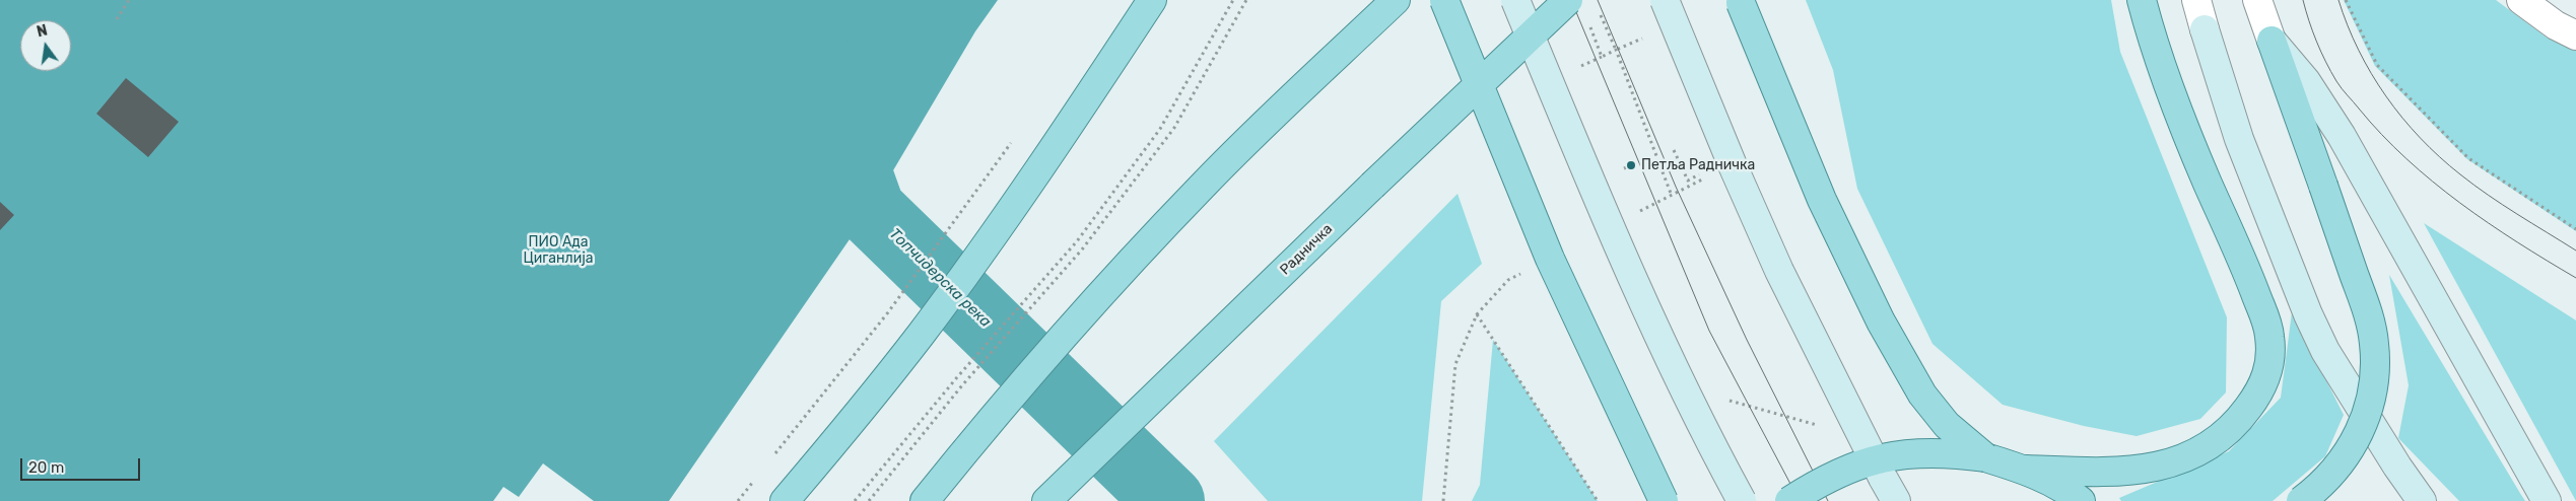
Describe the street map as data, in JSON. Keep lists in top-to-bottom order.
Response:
{
  "streets": {
    "main road": ["Радничка"]
  },
  "water": ["Топчидерска река"],
  "parks": ["ПИО Ада Циганлија"],
  "places": ["Петља Радничка"],
  "scale_bar": "20 m",
  "north": "top"
}
